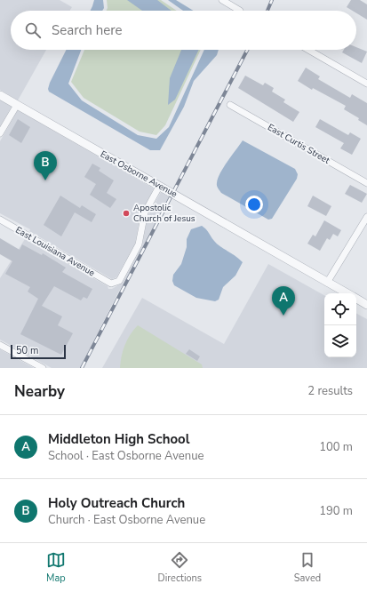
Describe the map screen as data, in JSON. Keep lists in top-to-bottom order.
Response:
{
  "streets": {
    "street": ["East Curtis Street", "East Osborne Avenue", "East Louisiana Avenue"]
  },
  "crossings": [
    ["East Osborne Avenue", "East Louisiana Avenue"]
  ],
  "places": ["Apostolic Church of Jesus"],
  "scale_bar": "50 m",
  "page": {
    "search": "Search here",
    "pins": ["B", "A"],
    "scale": "50 m",
    "heading": ["Nearby", "2 results"],
    "list": [
      {
        "mark": "A",
        "name": "Middleton High School",
        "note": "School · East Osborne Avenue",
        "value": "100 m"
      },
      {
        "mark": "B",
        "name": "Holy Outreach Church",
        "note": "Church · East Osborne Avenue",
        "value": "190 m"
      }
    ],
    "nav": ["Map", "Directions", "Saved"]
  }
}
